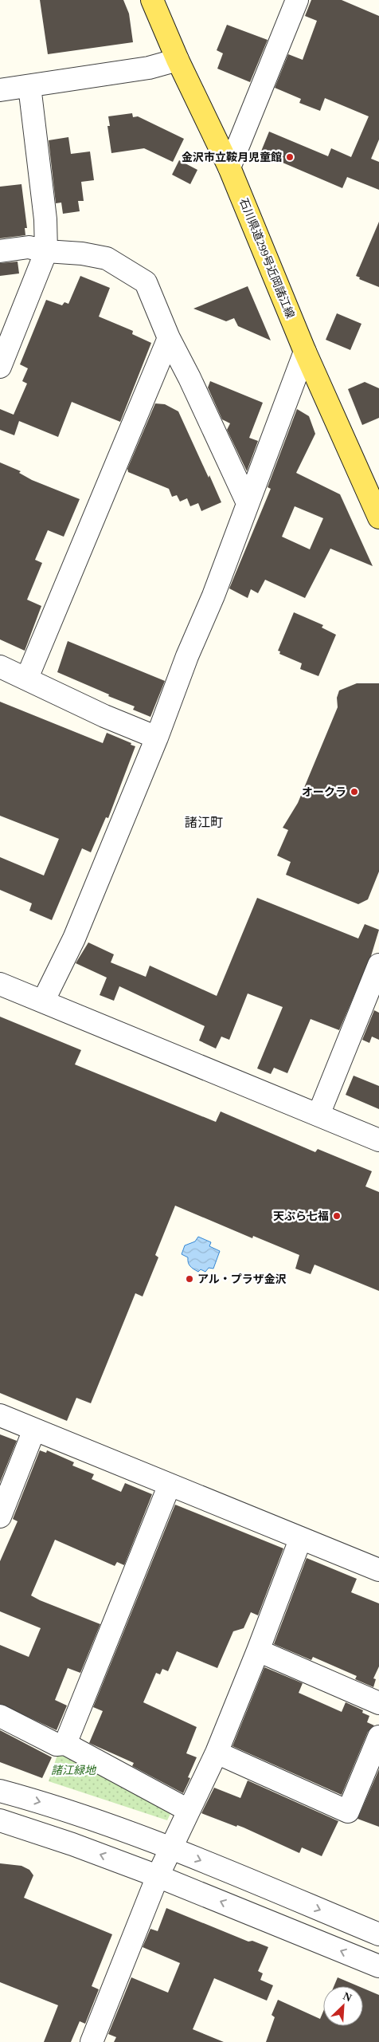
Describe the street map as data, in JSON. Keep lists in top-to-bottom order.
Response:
{
  "streets": {
    "main road": ["石川県道299号近岡諸江線"]
  },
  "districts": ["諸江町"],
  "parks": ["諸江緑地"],
  "places": [
    "金沢市立鞍月児童館",
    "オークラ",
    "天ぷら七福",
    "アル・プラザ金沢"
  ],
  "north": "top right"
}
